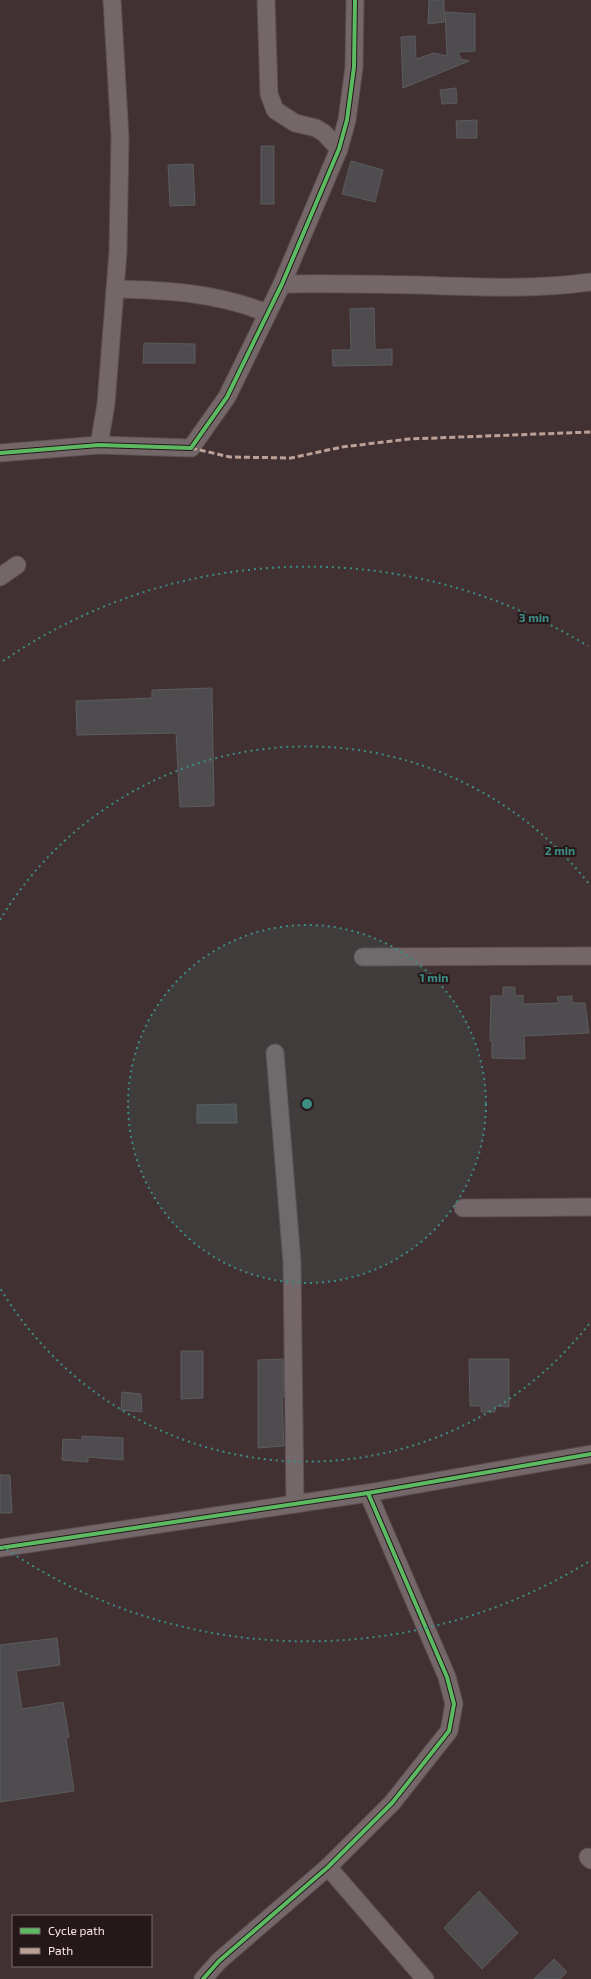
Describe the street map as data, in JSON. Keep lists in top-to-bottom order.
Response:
{
  "legend": ["Cycle path", "Path"],
  "rings": ["3 min", "2 min", "1 min"]
}
